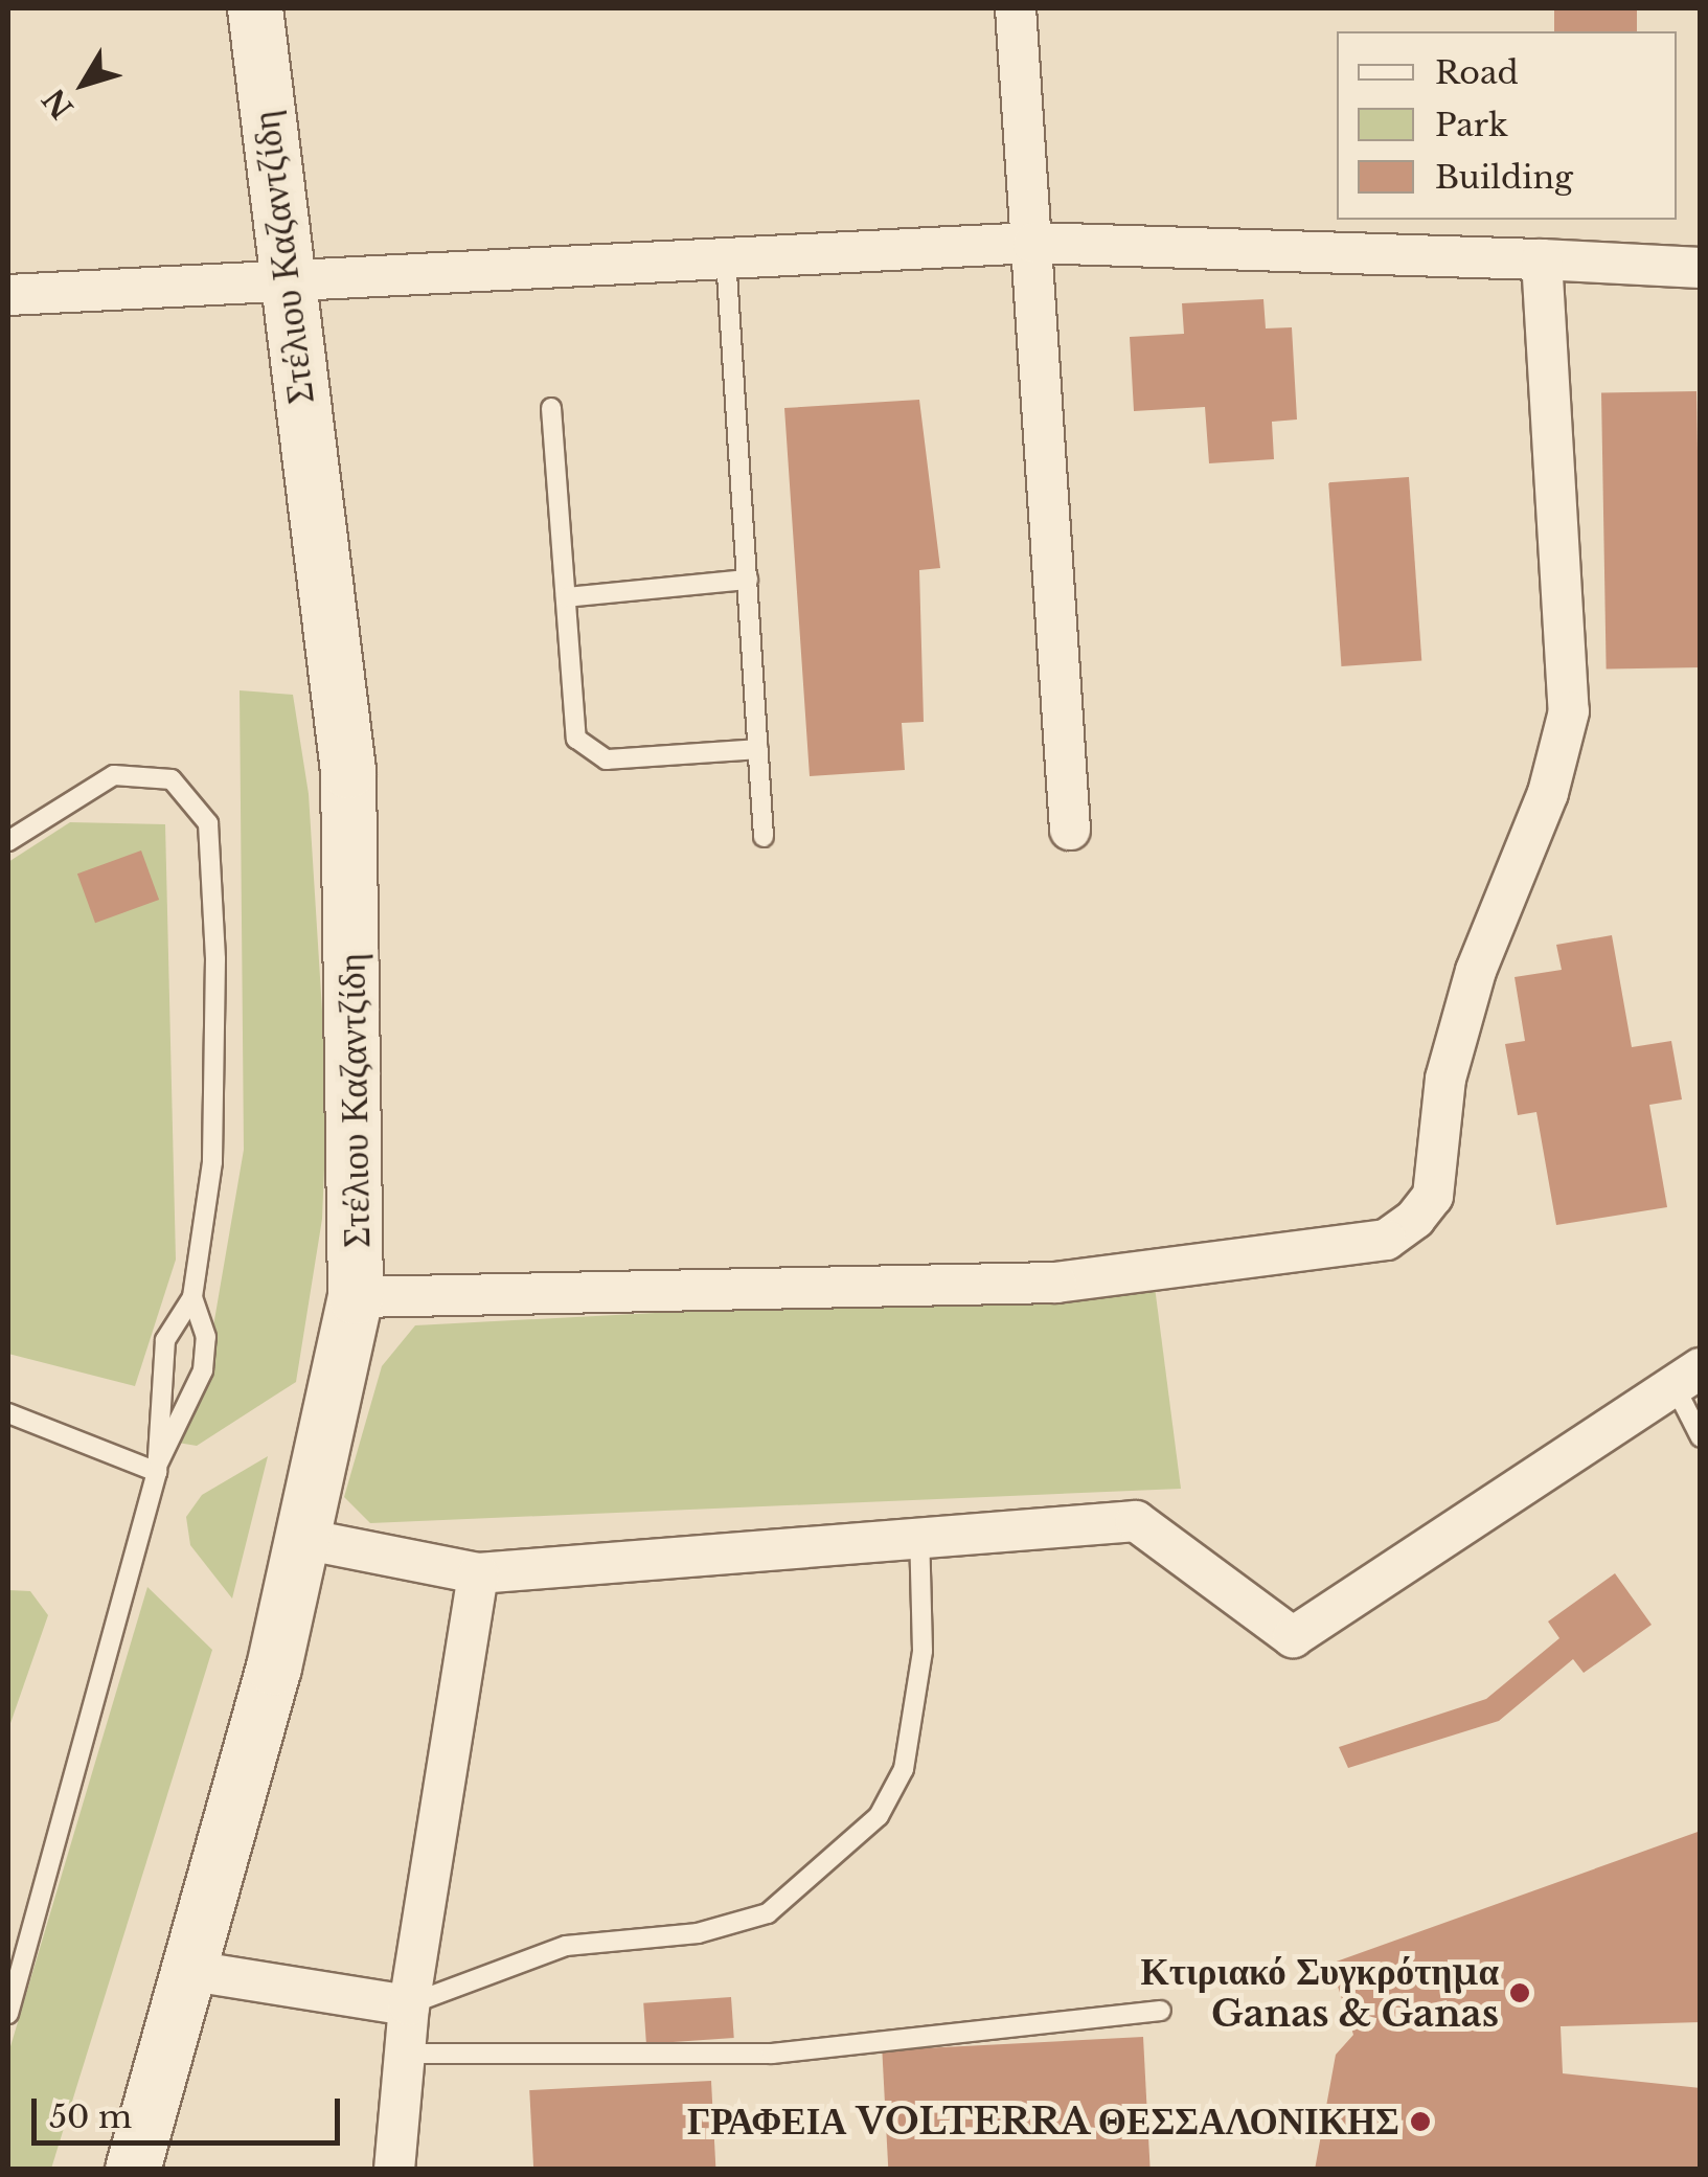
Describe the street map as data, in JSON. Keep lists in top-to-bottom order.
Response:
{
  "streets": {
    "main road": ["Στέλιου Καζαντζίδη"]
  },
  "places": ["Κτιριακό Συγκρότημα Ganas & Ganas", "ΓΡΑΦΕΙΑ VOLTERRA ΘΕΣΣΑΛΟΝΙΚΗΣ"],
  "legend": ["Road", "Park", "Building"],
  "scale_bar": "50 m",
  "north": "bottom left"
}
